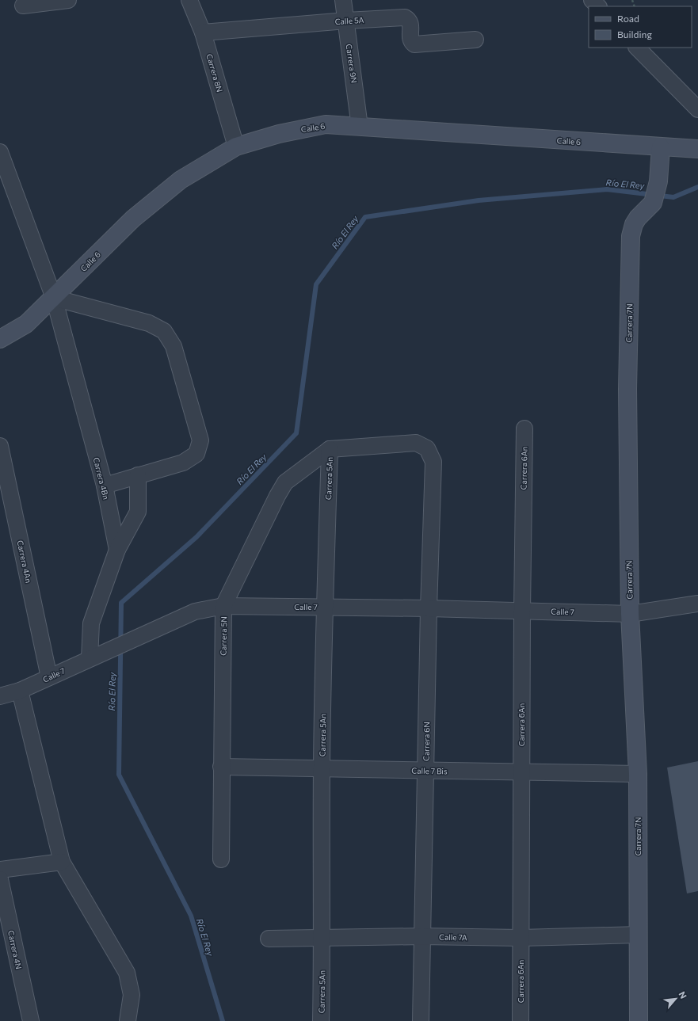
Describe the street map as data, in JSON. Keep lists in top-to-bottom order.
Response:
{
  "streets": {
    "street": [
      "Calle 5A",
      "Carrera 9N",
      "Carrera 8N",
      "Calle 6",
      "Carrera 7N",
      "Carrera 6An",
      "Carrera 4Bn",
      "Carrera 5An",
      "Carrera 4An",
      "Calle 7",
      "Carrera 5N",
      "Carrera 6N",
      "Calle 7 Bis",
      "Calle 7A",
      "Carrera 4N"
    ]
  },
  "crossings": [
    ["Calle 5A", "Carrera 9N"],
    ["Calle 5A", "Carrera 8N"],
    ["Carrera 9N", "Calle 6"],
    ["Carrera 8N", "Calle 6"],
    ["Calle 6", "Carrera 7N"],
    ["Calle 6", "Carrera 4Bn"],
    ["Carrera 7N", "Calle 7"],
    ["Carrera 7N", "Calle 7 Bis"],
    ["Carrera 7N", "Calle 7A"],
    ["Carrera 6An", "Calle 7"],
    ["Carrera 6An", "Calle 7 Bis"],
    ["Carrera 6An", "Calle 7A"],
    ["Carrera 5An", "Calle 7"],
    ["Carrera 5An", "Carrera 5N"],
    ["Carrera 5An", "Carrera 6N"],
    ["Carrera 5An", "Calle 7 Bis"],
    ["Carrera 5An", "Calle 7A"],
    ["Carrera 4An", "Calle 7"],
    ["Calle 7", "Carrera 5N"],
    ["Calle 7", "Carrera 6N"],
    ["Carrera 5N", "Carrera 6N"],
    ["Carrera 5N", "Calle 7 Bis"],
    ["Carrera 6N", "Calle 7 Bis"],
    ["Carrera 6N", "Calle 7A"]
  ],
  "water": ["Río El Rey"],
  "legend": ["Road", "Building"],
  "north": "top right"
}
